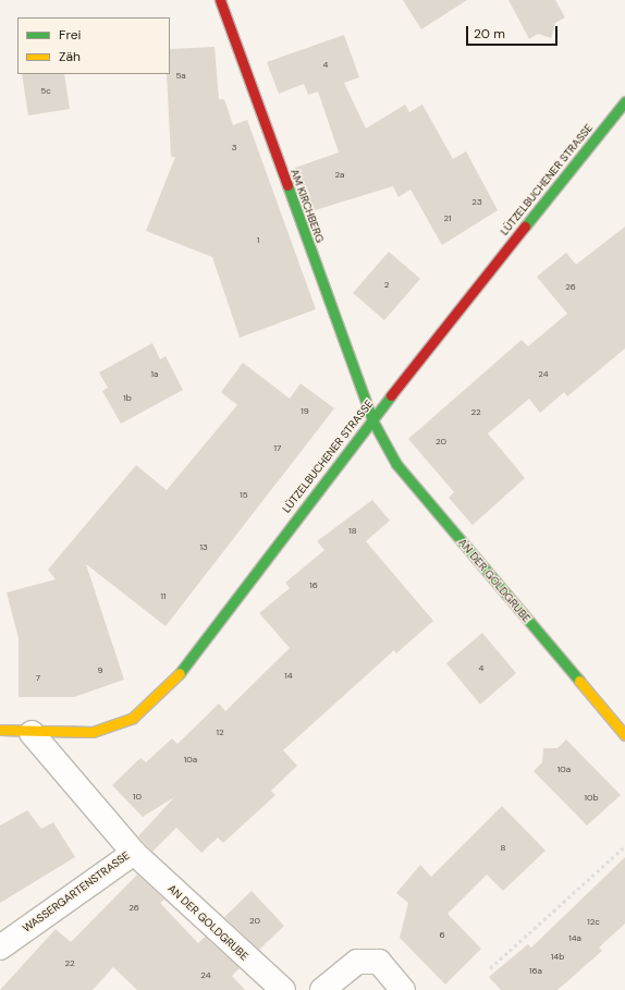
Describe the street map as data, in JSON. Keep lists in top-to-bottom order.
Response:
{
  "streets": {
    "main road": ["LÜTZELBUCHENER STRASSE", "AM KIRCHBERG", "AN DER GOLDGRUBE"],
    "street": ["WASSERGARTENSTRASSE"]
  },
  "crossings": [
    ["LÜTZELBUCHENER STRASSE", "AM KIRCHBERG"],
    ["LÜTZELBUCHENER STRASSE", "AN DER GOLDGRUBE"],
    ["LÜTZELBUCHENER STRASSE", "WASSERGARTENSTRASSE"],
    ["AM KIRCHBERG", "AN DER GOLDGRUBE"],
    ["AN DER GOLDGRUBE", "WASSERGARTENSTRASSE"]
  ],
  "house_numbers": [
    "4",
    "5a",
    "5c",
    "3",
    "2a",
    "23",
    "21",
    "1",
    "2",
    "26",
    "1a",
    "24",
    "1b",
    "19",
    "22",
    "20",
    "17",
    "15",
    "18",
    "13",
    "16",
    "11",
    "4",
    "9",
    "14",
    "7",
    "12",
    "10a",
    "10a",
    "10",
    "10b",
    "8",
    "26",
    "20",
    "12c",
    "6",
    "14a",
    "14b",
    "22",
    "16a",
    "24"
  ],
  "legend": ["Frei", "Zäh"],
  "scale_bar": "20 m"
}
